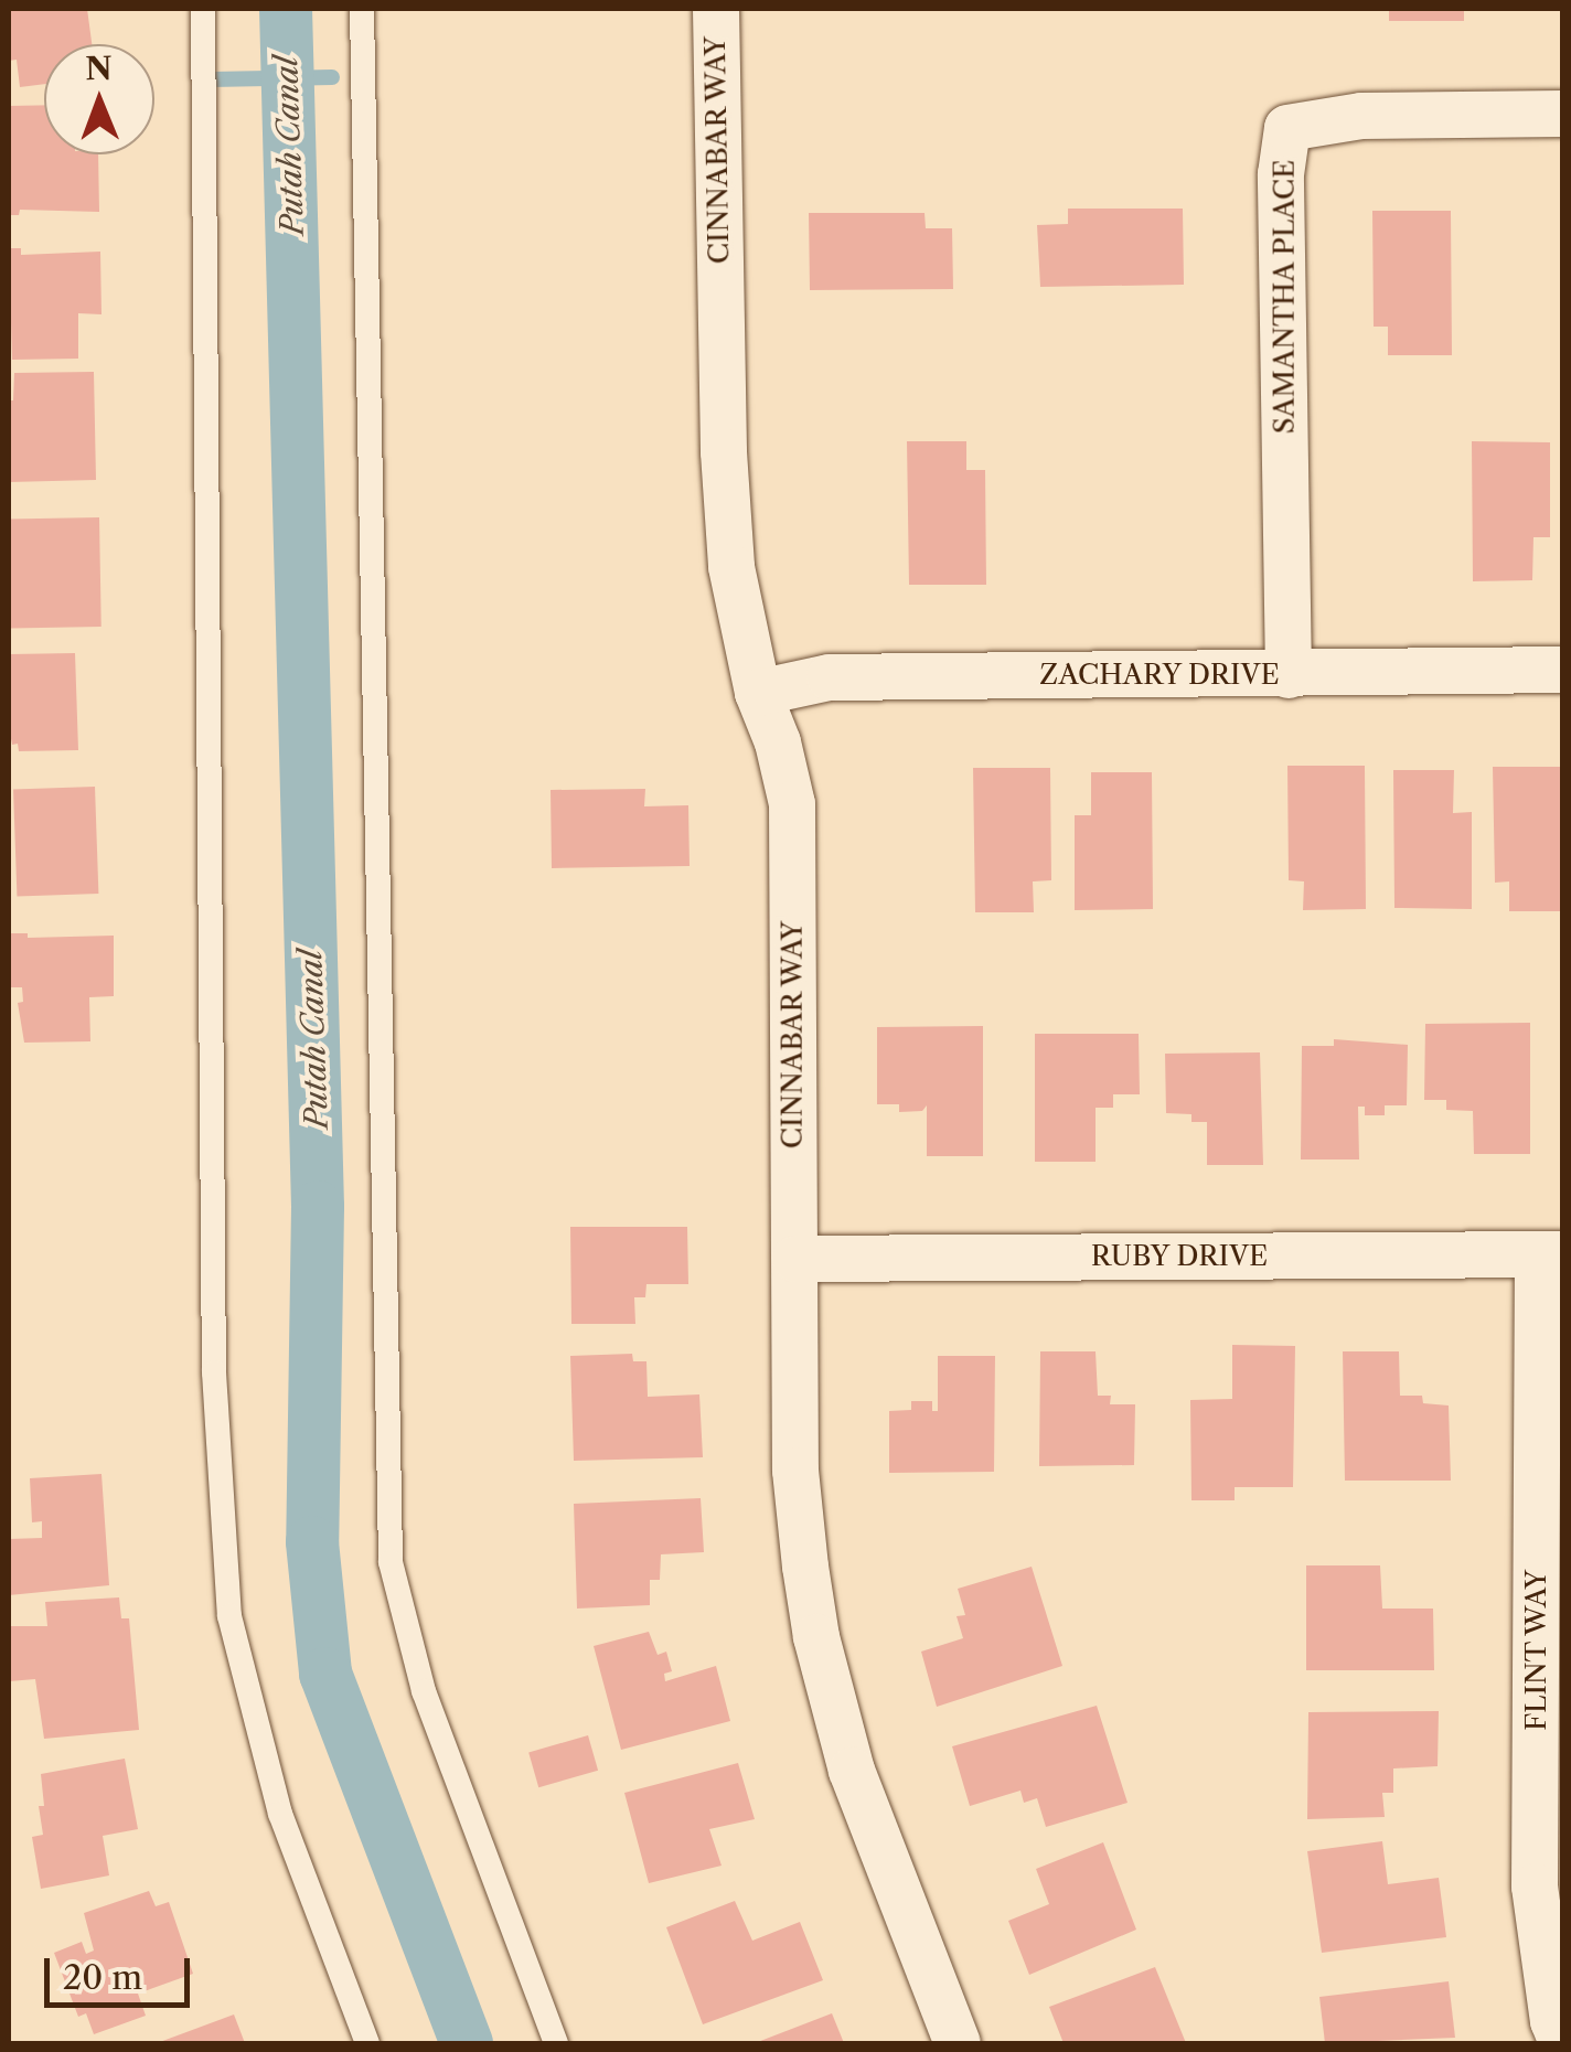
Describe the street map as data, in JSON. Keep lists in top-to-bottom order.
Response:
{
  "streets": {
    "street": [
      "CINNABAR WAY",
      "SAMANTHA PLACE",
      "ZACHARY DRIVE",
      "RUBY DRIVE",
      "FLINT WAY"
    ]
  },
  "crossings": [
    ["CINNABAR WAY", "ZACHARY DRIVE"],
    ["CINNABAR WAY", "RUBY DRIVE"],
    ["SAMANTHA PLACE", "ZACHARY DRIVE"],
    ["RUBY DRIVE", "FLINT WAY"]
  ],
  "water": ["Putah Canal"],
  "scale_bar": "20 m",
  "north": "top"
}
